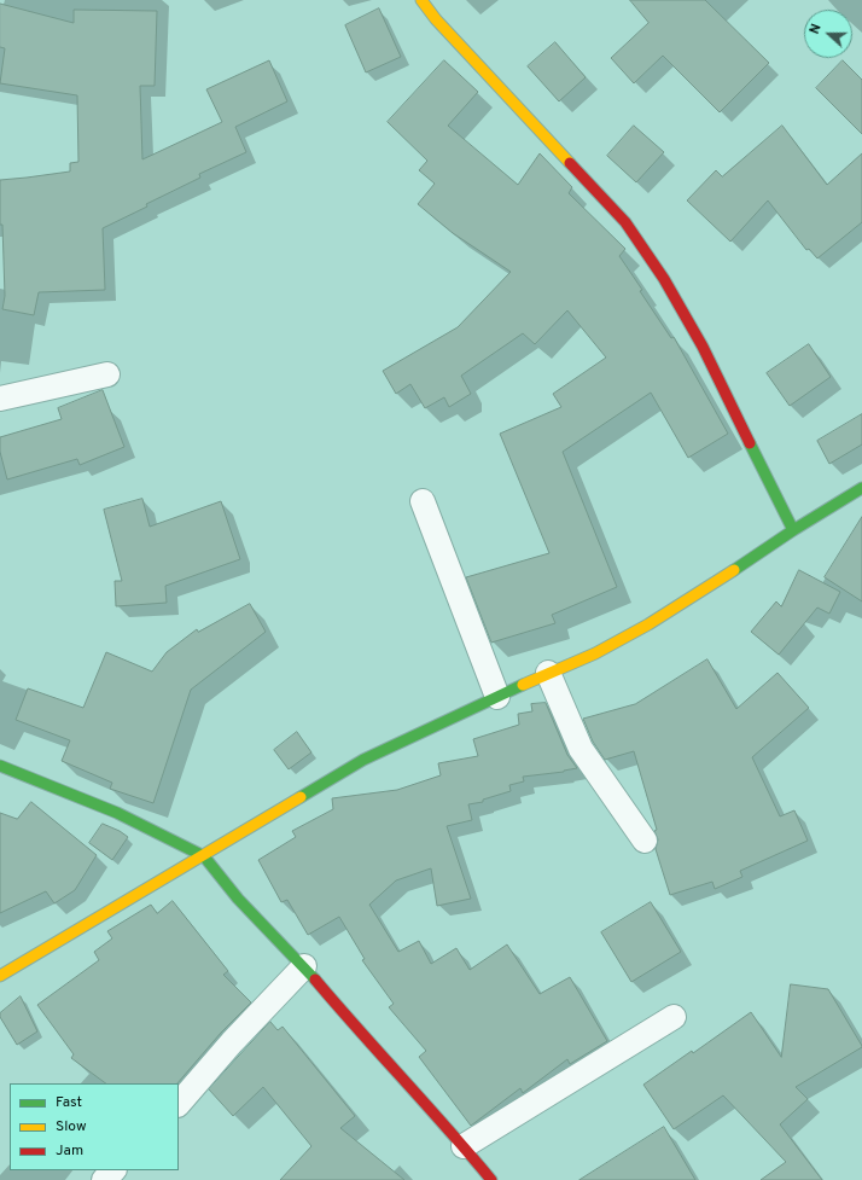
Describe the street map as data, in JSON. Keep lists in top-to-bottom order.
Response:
{
  "legend": ["Fast", "Slow", "Jam"],
  "north": "left"
}
